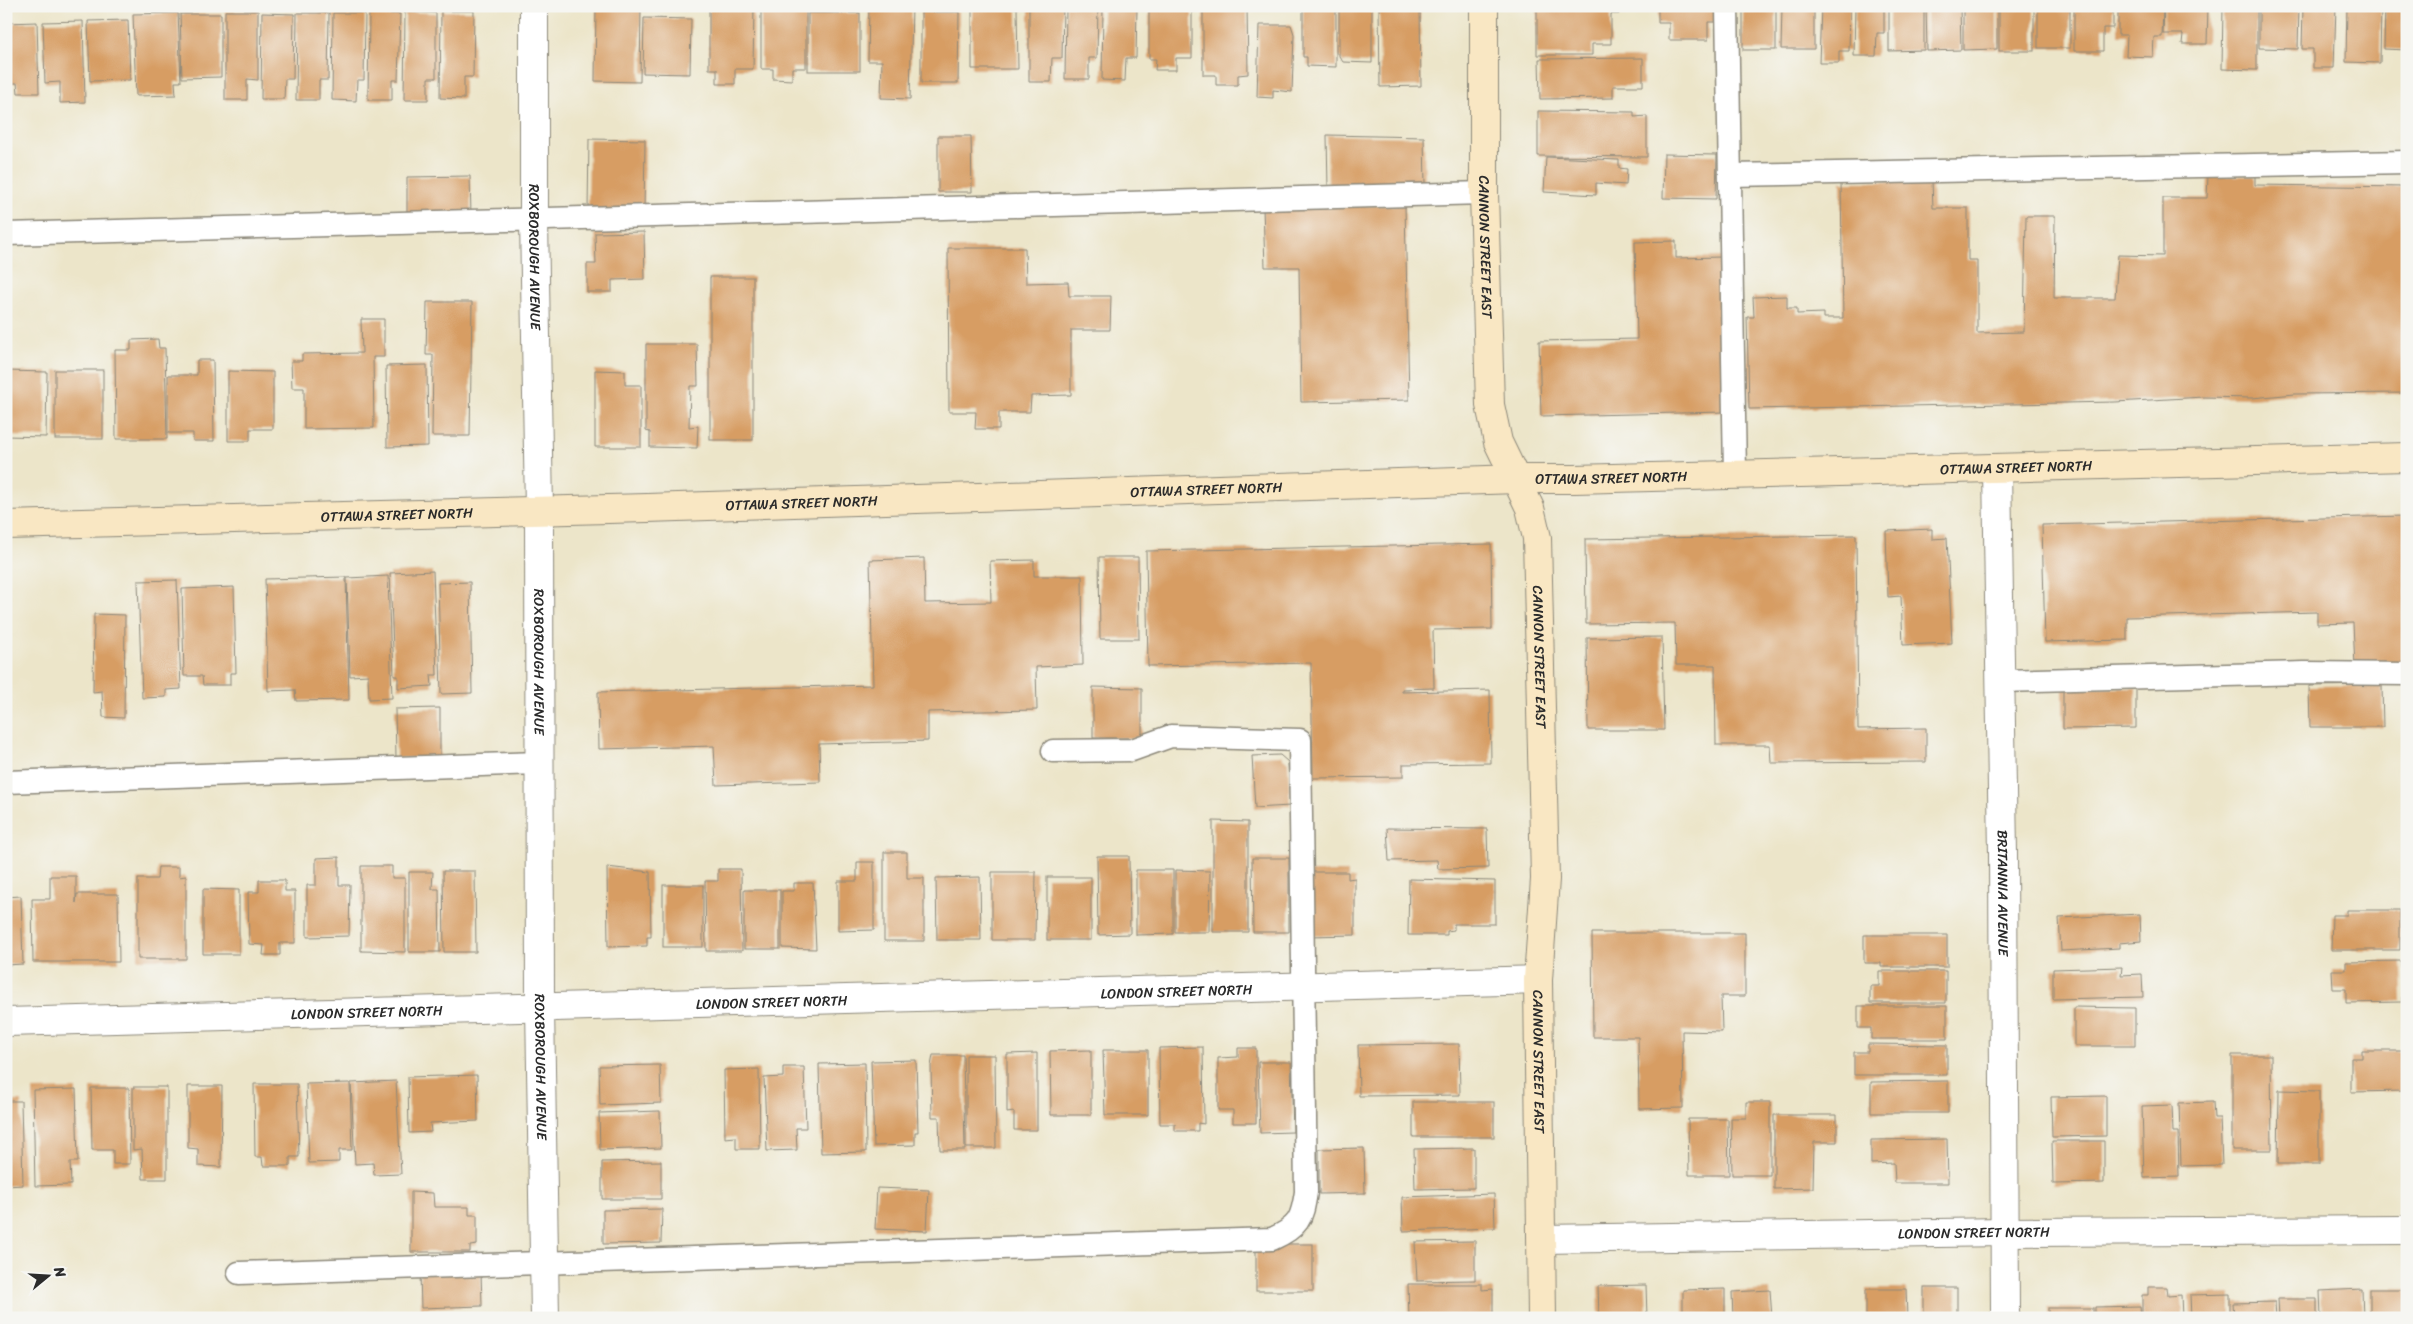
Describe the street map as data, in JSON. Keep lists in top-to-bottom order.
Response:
{
  "streets": {
    "main road": ["CANNON STREET EAST", "OTTAWA STREET NORTH"],
    "street": ["ROXBOROUGH AVENUE", "BRITANNIA AVENUE", "LONDON STREET NORTH"]
  },
  "crossings": [
    ["CANNON STREET EAST", "OTTAWA STREET NORTH"],
    ["CANNON STREET EAST", "LONDON STREET NORTH"],
    ["ROXBOROUGH AVENUE", "OTTAWA STREET NORTH"],
    ["ROXBOROUGH AVENUE", "LONDON STREET NORTH"],
    ["OTTAWA STREET NORTH", "BRITANNIA AVENUE"],
    ["BRITANNIA AVENUE", "LONDON STREET NORTH"]
  ],
  "north": "right"
}
